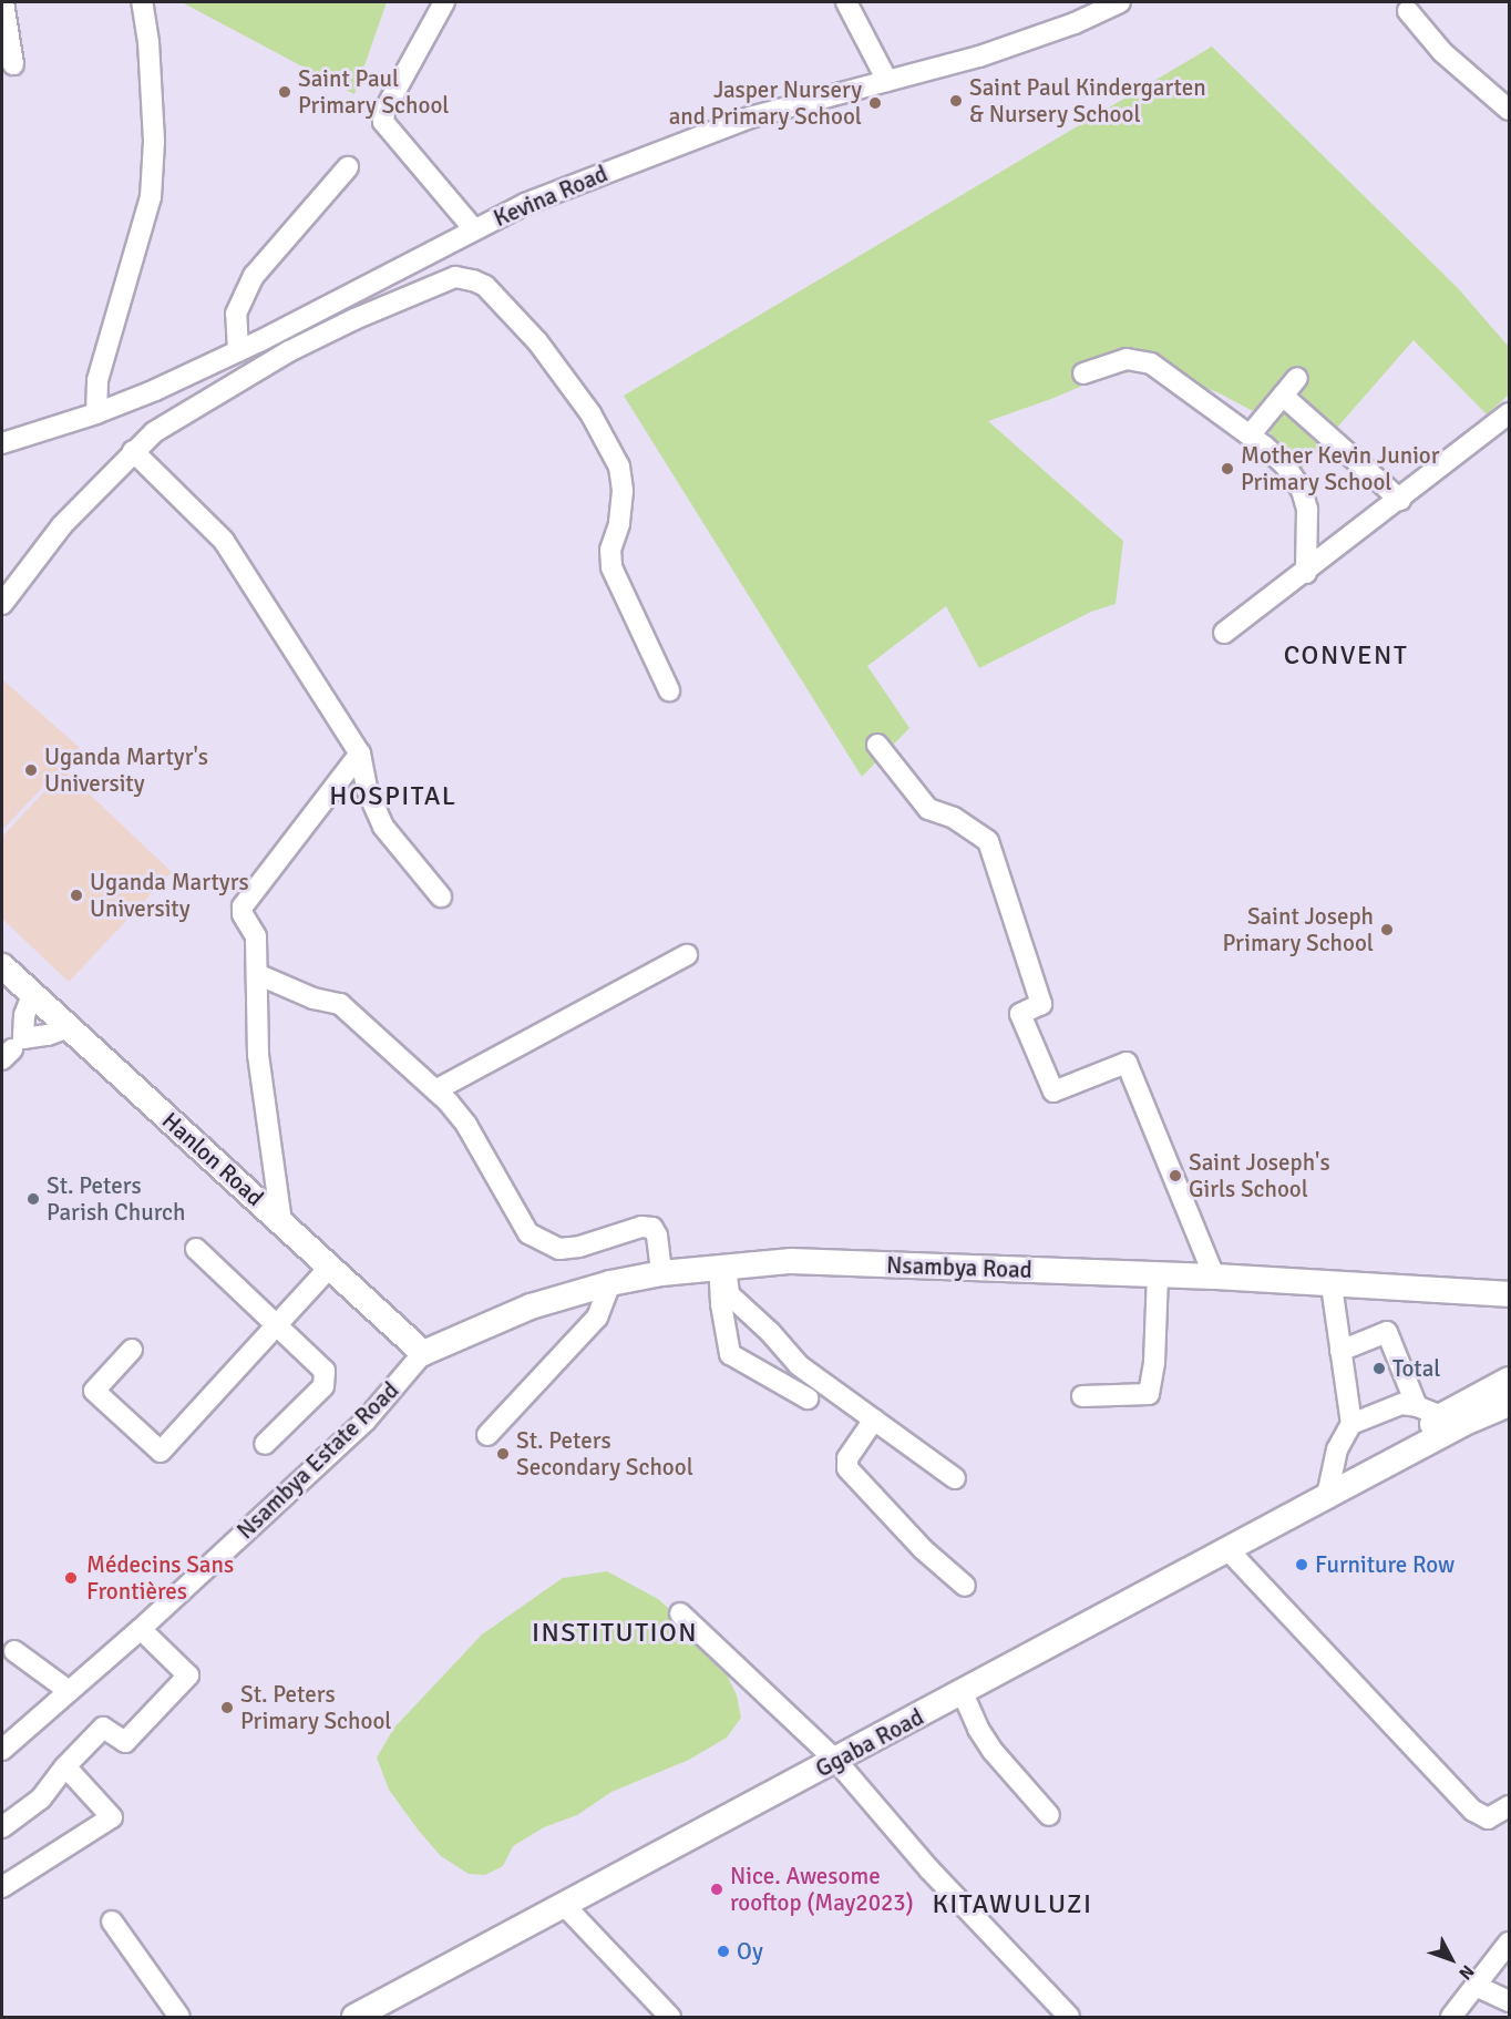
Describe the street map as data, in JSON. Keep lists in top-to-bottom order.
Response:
{
  "streets": {
    "main road": ["Hanlon Road", "Nsambya Road", "Ggaba Road"],
    "street": ["Kevina Road", "Nsambya Estate Road"]
  },
  "crossings": [
    ["Hanlon Road", "Nsambya Road"],
    ["Hanlon Road", "Nsambya Estate Road"],
    ["Nsambya Road", "Nsambya Estate Road"]
  ],
  "districts": [
    "CONVENT",
    "HOSPITAL",
    "INSTITUTION",
    "KITAWULUZI"
  ],
  "places": [
    "Saint Paul Primary School",
    "Saint Paul Kindergarten & Nursery School",
    "Jasper Nursery and Primary School",
    "Mother Kevin Junior Primary School",
    "Uganda Martyr's University",
    "Uganda Martyrs University",
    "Saint Joseph Primary School",
    "Saint Joseph's Girls School",
    "St. Peters Parish Church",
    "Total",
    "St. Peters Secondary School",
    "Furniture Row",
    "Médecins Sans Frontières",
    "St. Peters Primary School",
    "Nice. Awesome rooftop (May2023)",
    "Oy"
  ],
  "north": "bottom right"
}
